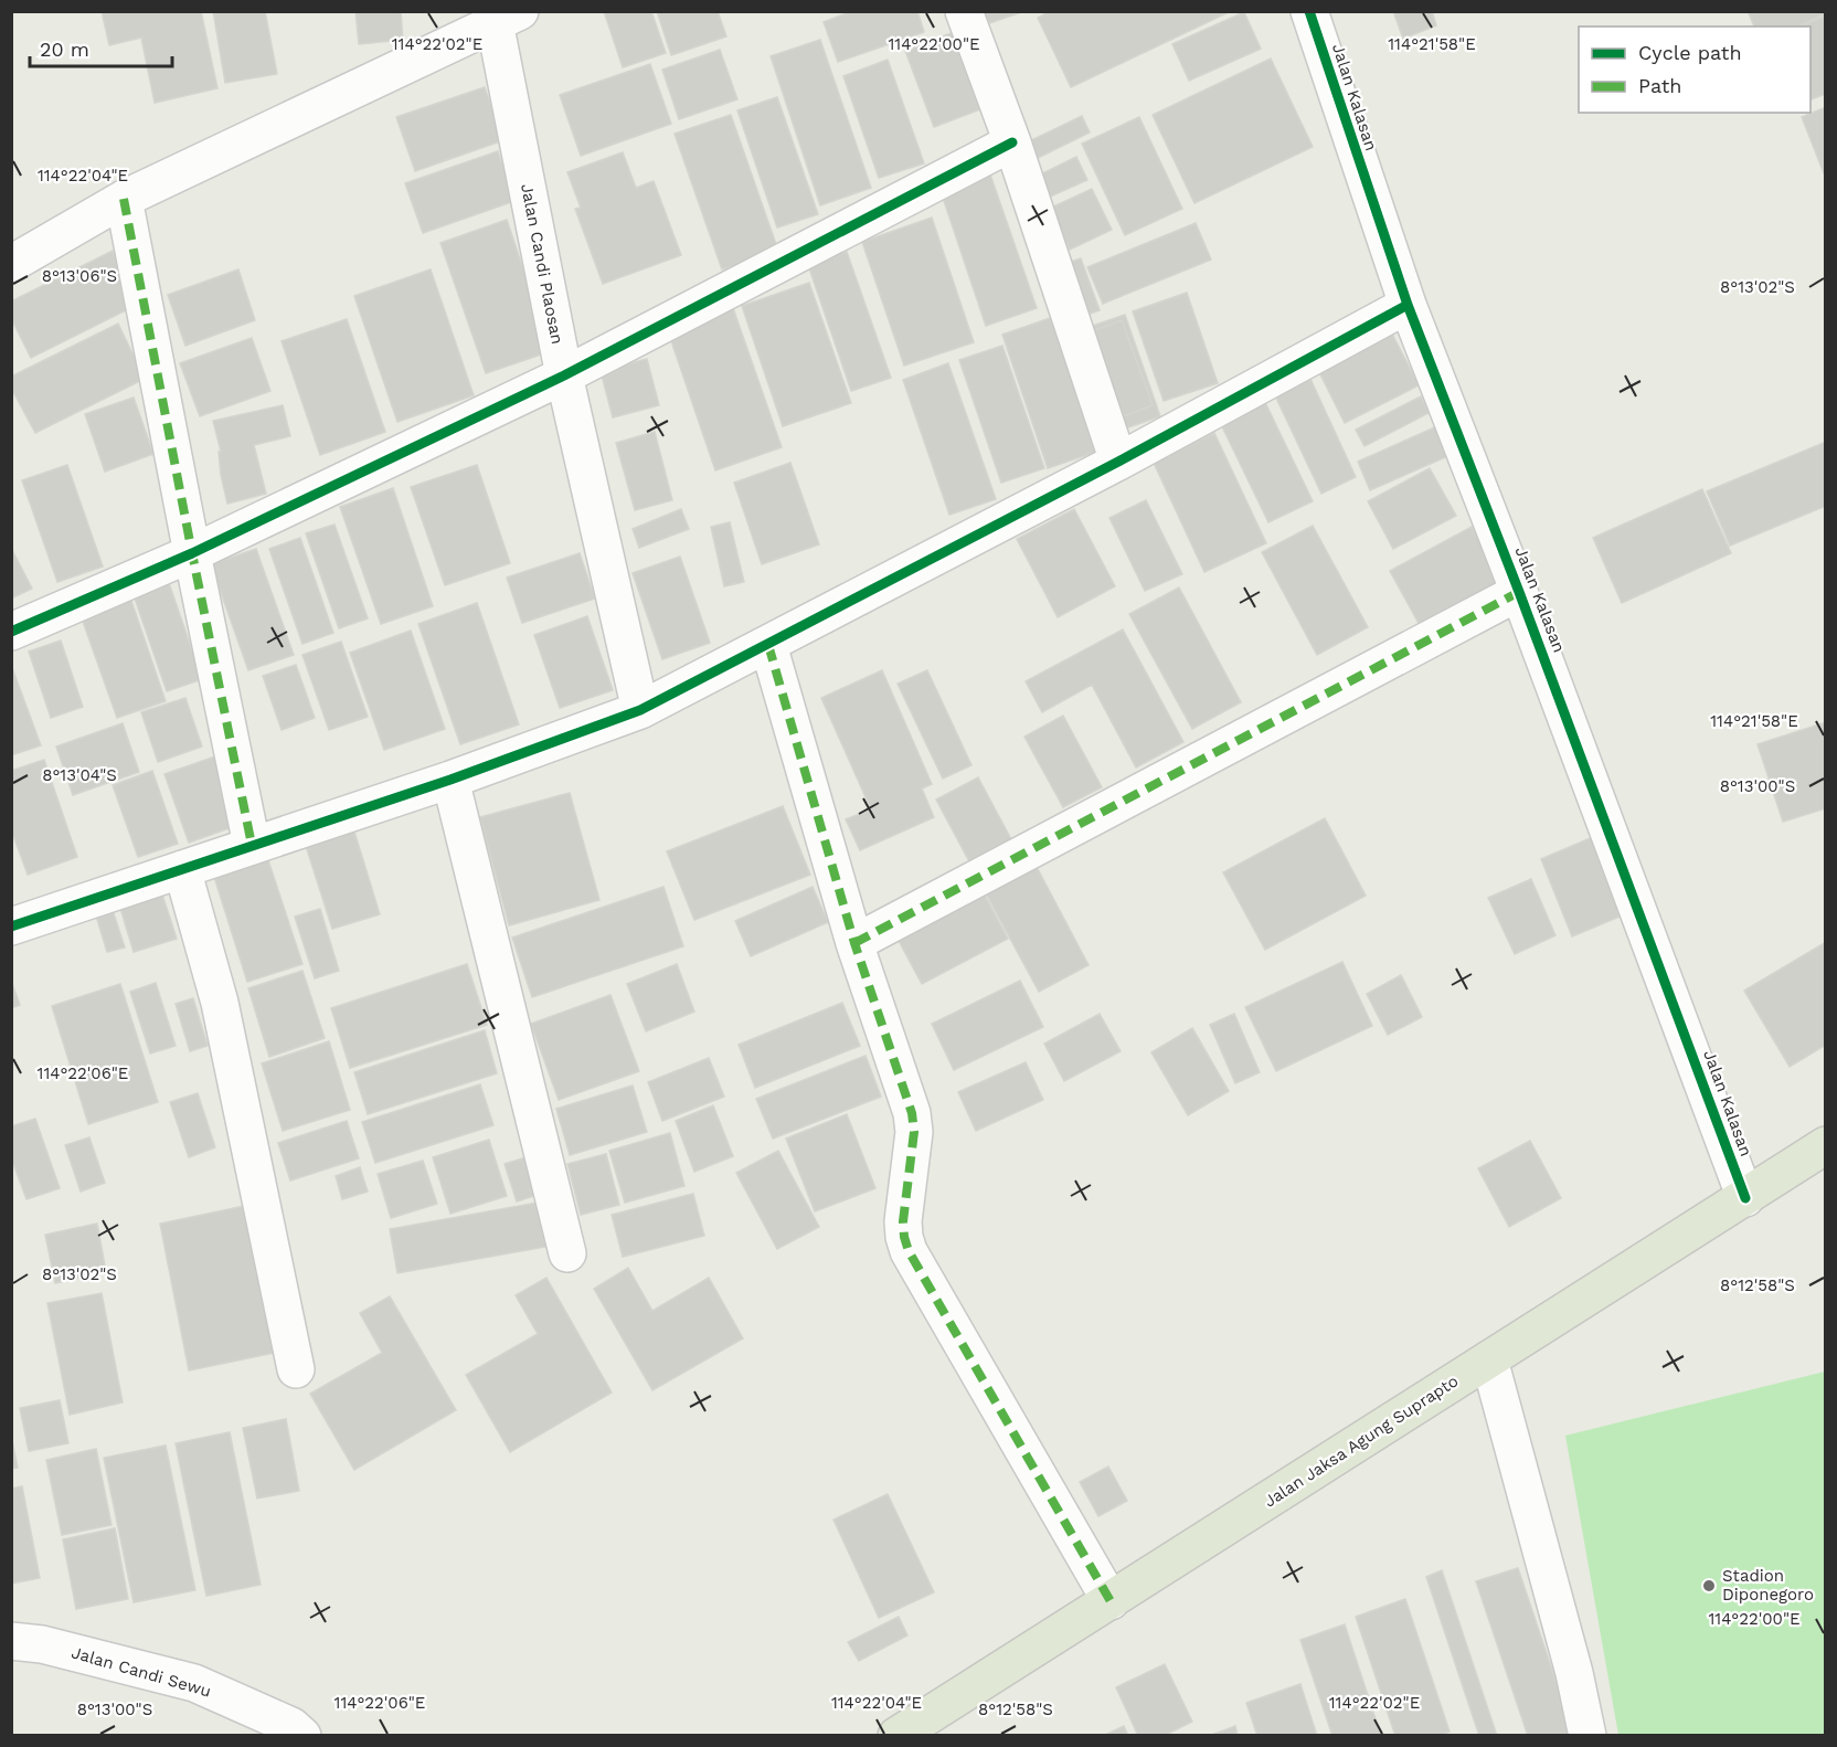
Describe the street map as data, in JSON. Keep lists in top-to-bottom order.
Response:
{
  "streets": {
    "main road": ["Jalan Jaksa Agung Suprapto"],
    "street": ["Jalan Kalasan", "Jalan Candi Plaosan", "Jalan Candi Sewu"]
  },
  "crossings": [
    ["Jalan Kalasan", "Jalan Jaksa Agung Suprapto"]
  ],
  "places": ["Stadion Diponegoro"],
  "legend": ["Cycle path", "Path"],
  "scale_bar": "20 m",
  "coordinates": [
    "114°22'02\"E",
    "114°22'00\"E",
    "114°21'58\"E",
    "114°22'04\"E",
    "8°13'06\"S",
    "8°13'02\"S",
    "8°13'04\"S",
    "8°13'00\"S",
    "114°22'06\"E",
    "8°12'58\"S"
  ]
}
